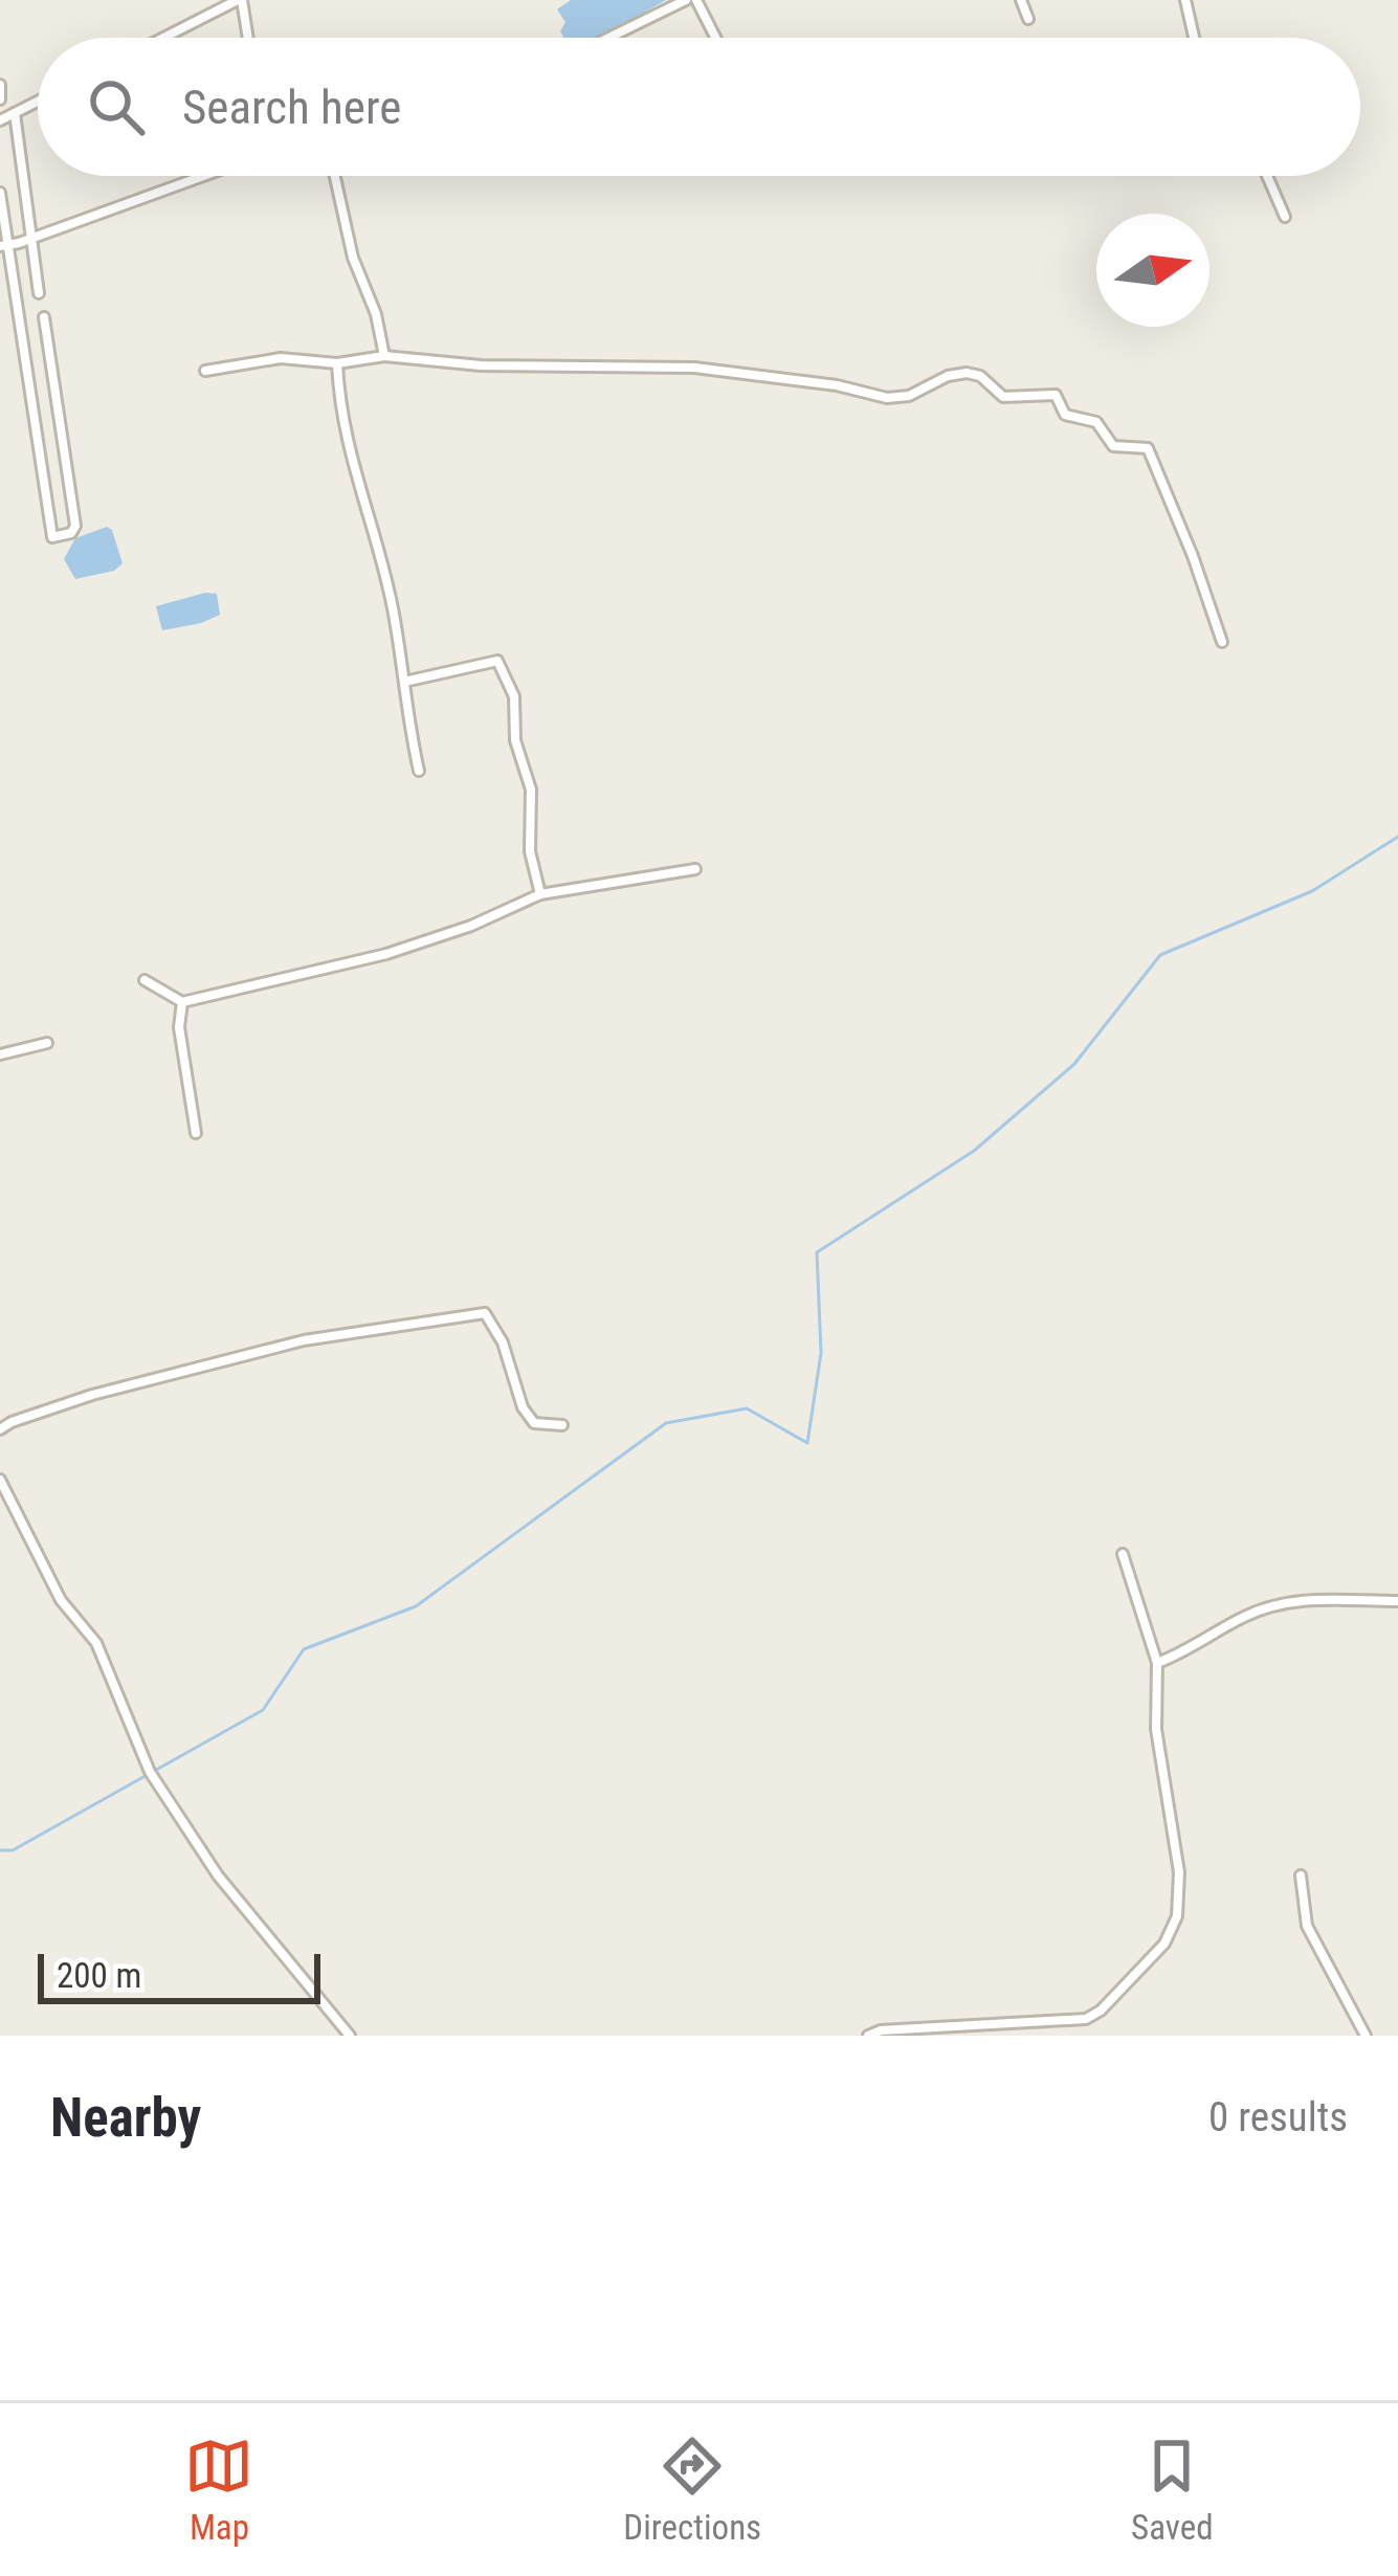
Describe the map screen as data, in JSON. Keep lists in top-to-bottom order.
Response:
{
  "scale_bar": "200 m",
  "north": "right",
  "page": {
    "search": "Search here",
    "scale": "200 m",
    "heading": ["Nearby", "0 results"],
    "nav": ["Map", "Directions", "Saved"]
  }
}
